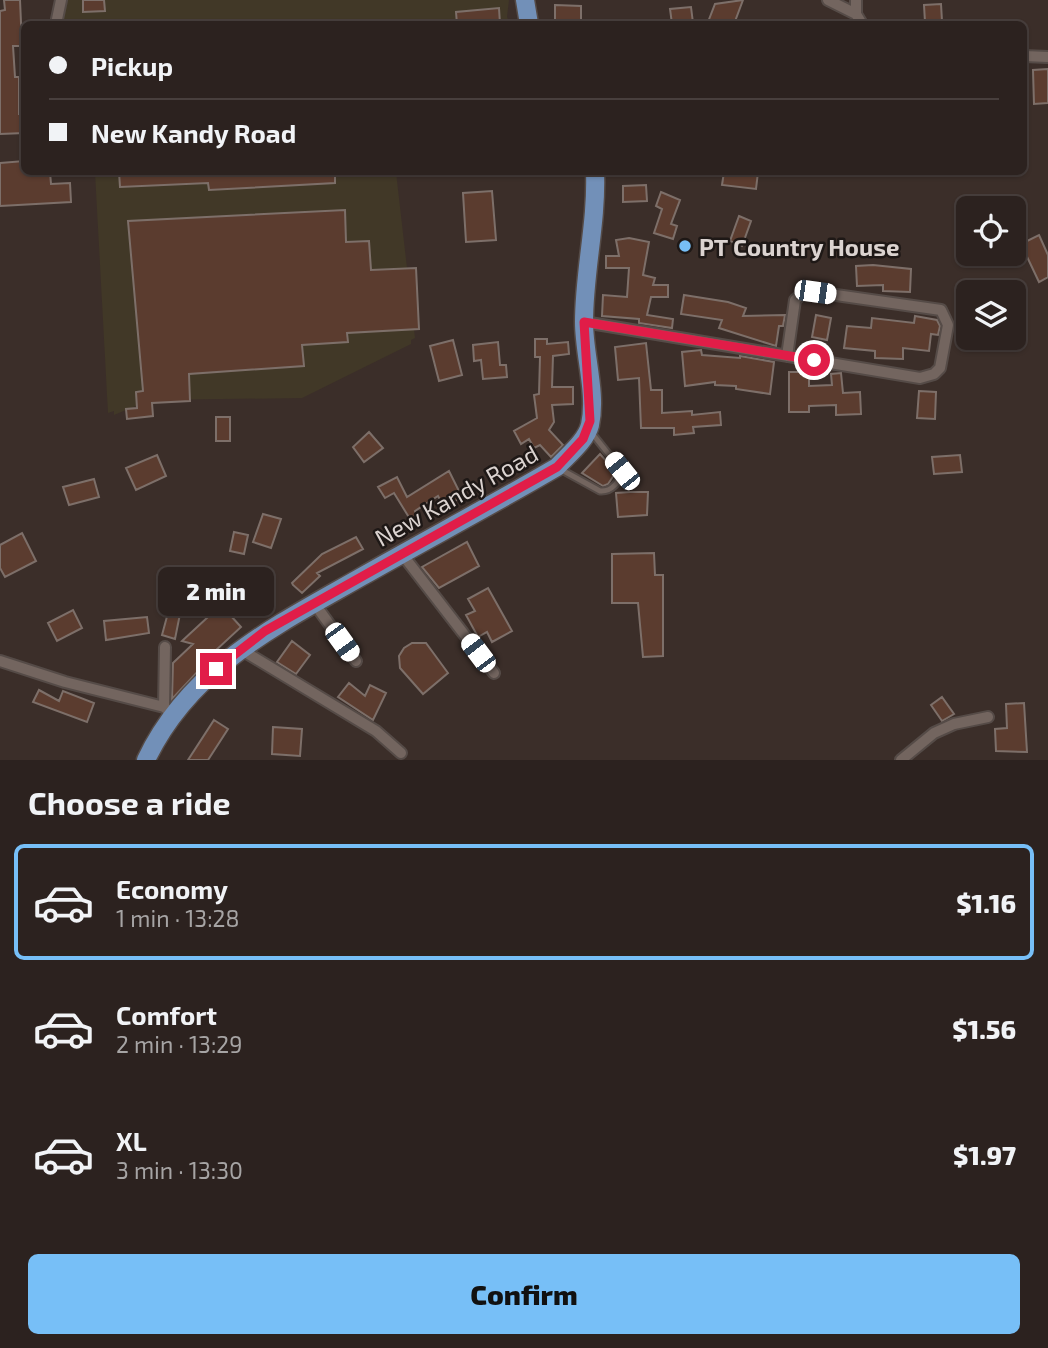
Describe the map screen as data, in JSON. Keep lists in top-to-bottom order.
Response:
{
  "streets": {
    "main road": ["New Kandy Road"]
  },
  "places": ["PT Country House"],
  "page": {
    "banner": ["Pickup", "New Kandy Road"],
    "bubble": "2 min",
    "heading": "Choose a ride",
    "list": [
      {
        "name": "Economy",
        "note": "1 min · 13:28",
        "value": "$1.16"
      },
      {
        "name": "Comfort",
        "note": "2 min · 13:29",
        "value": "$1.56"
      },
      {
        "name": "XL",
        "note": "3 min · 13:30",
        "value": "$1.97"
      }
    ],
    "buttons": "Confirm"
  }
}
